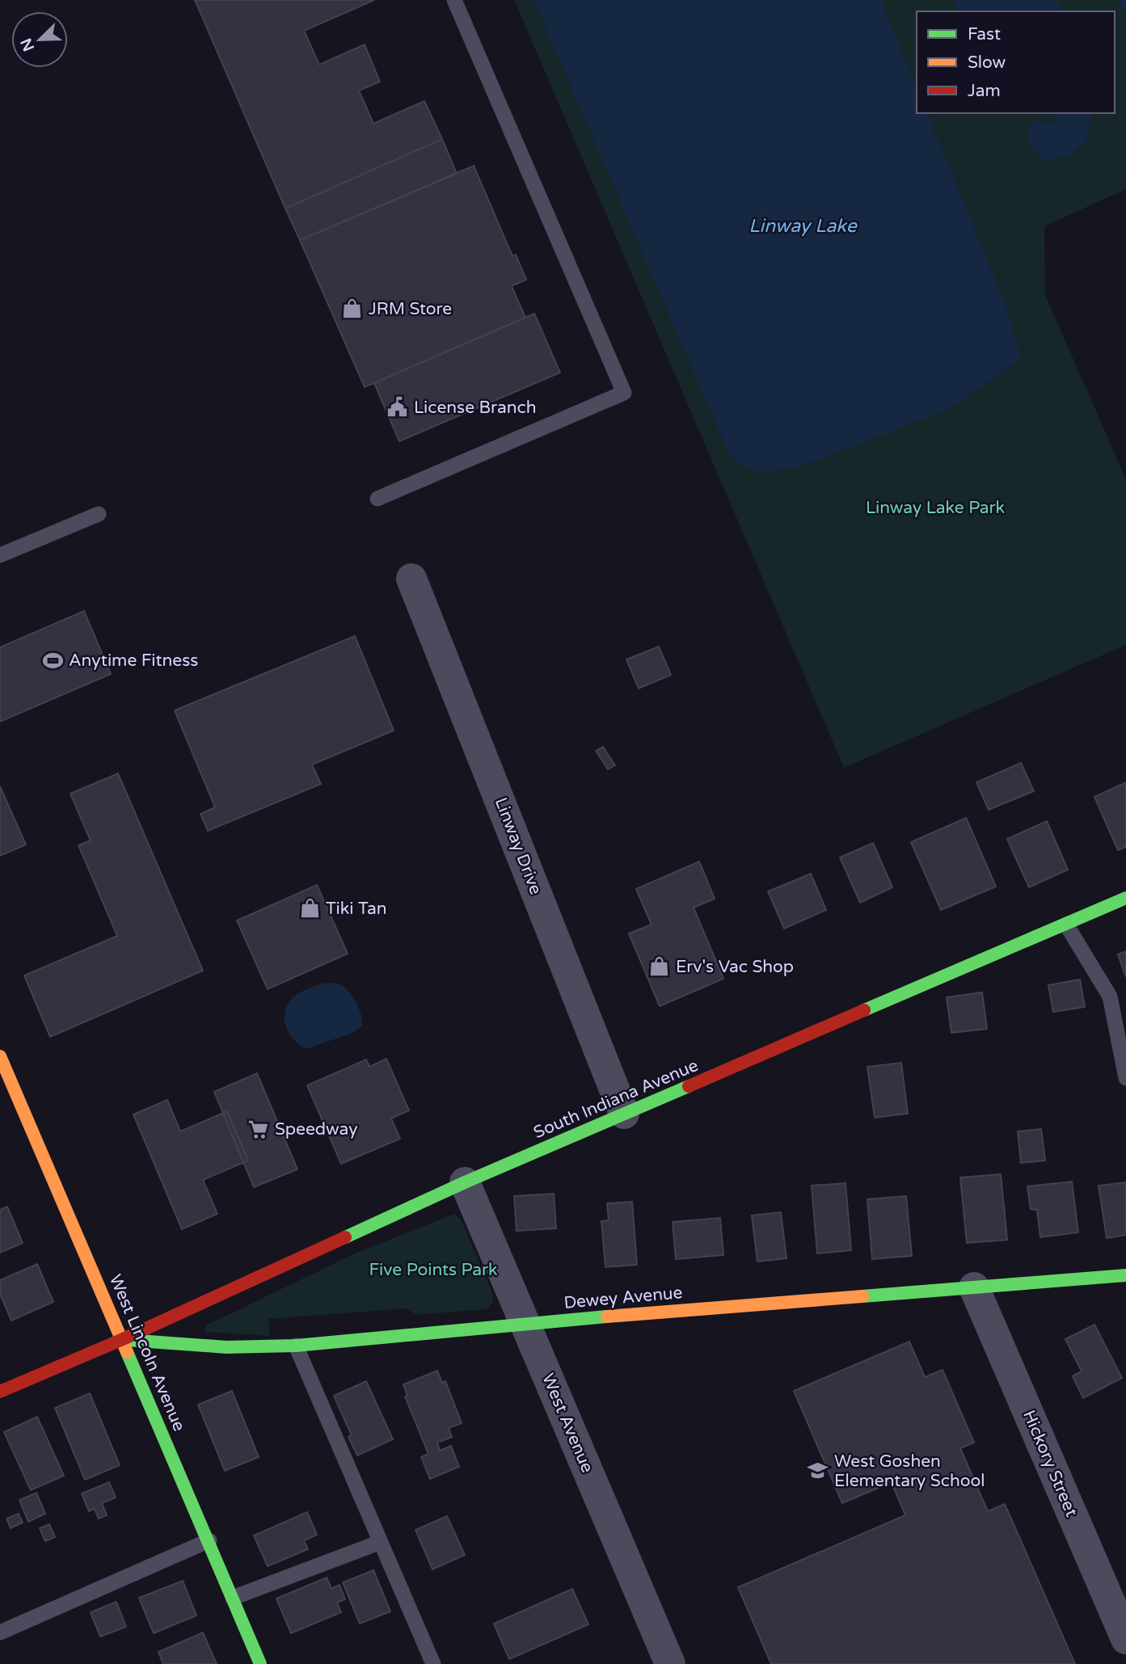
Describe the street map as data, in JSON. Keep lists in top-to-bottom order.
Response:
{
  "streets": {
    "street": [
      "Linway Drive",
      "South Indiana Avenue",
      "Dewey Avenue",
      "West Lincoln Avenue",
      "West Avenue",
      "Hickory Street"
    ]
  },
  "crossings": [
    ["Linway Drive", "South Indiana Avenue"],
    ["South Indiana Avenue", "Dewey Avenue"],
    ["South Indiana Avenue", "West Lincoln Avenue"],
    ["South Indiana Avenue", "West Avenue"],
    ["Dewey Avenue", "West Lincoln Avenue"],
    ["Dewey Avenue", "West Avenue"],
    ["Dewey Avenue", "Hickory Street"]
  ],
  "water": ["Linway Lake"],
  "parks": ["Linway Lake Park", "Five Points Park"],
  "places": {
    "shop": ["JRM Store", "Tiki Tan", "Erv's Vac Shop"],
    "public building": ["License Branch"],
    "sports": ["Anytime Fitness"],
    "supermarket": ["Speedway"],
    "school or university": ["West Goshen Elementary School"]
  },
  "legend": ["Fast", "Slow", "Jam"],
  "north": "bottom left"
}
